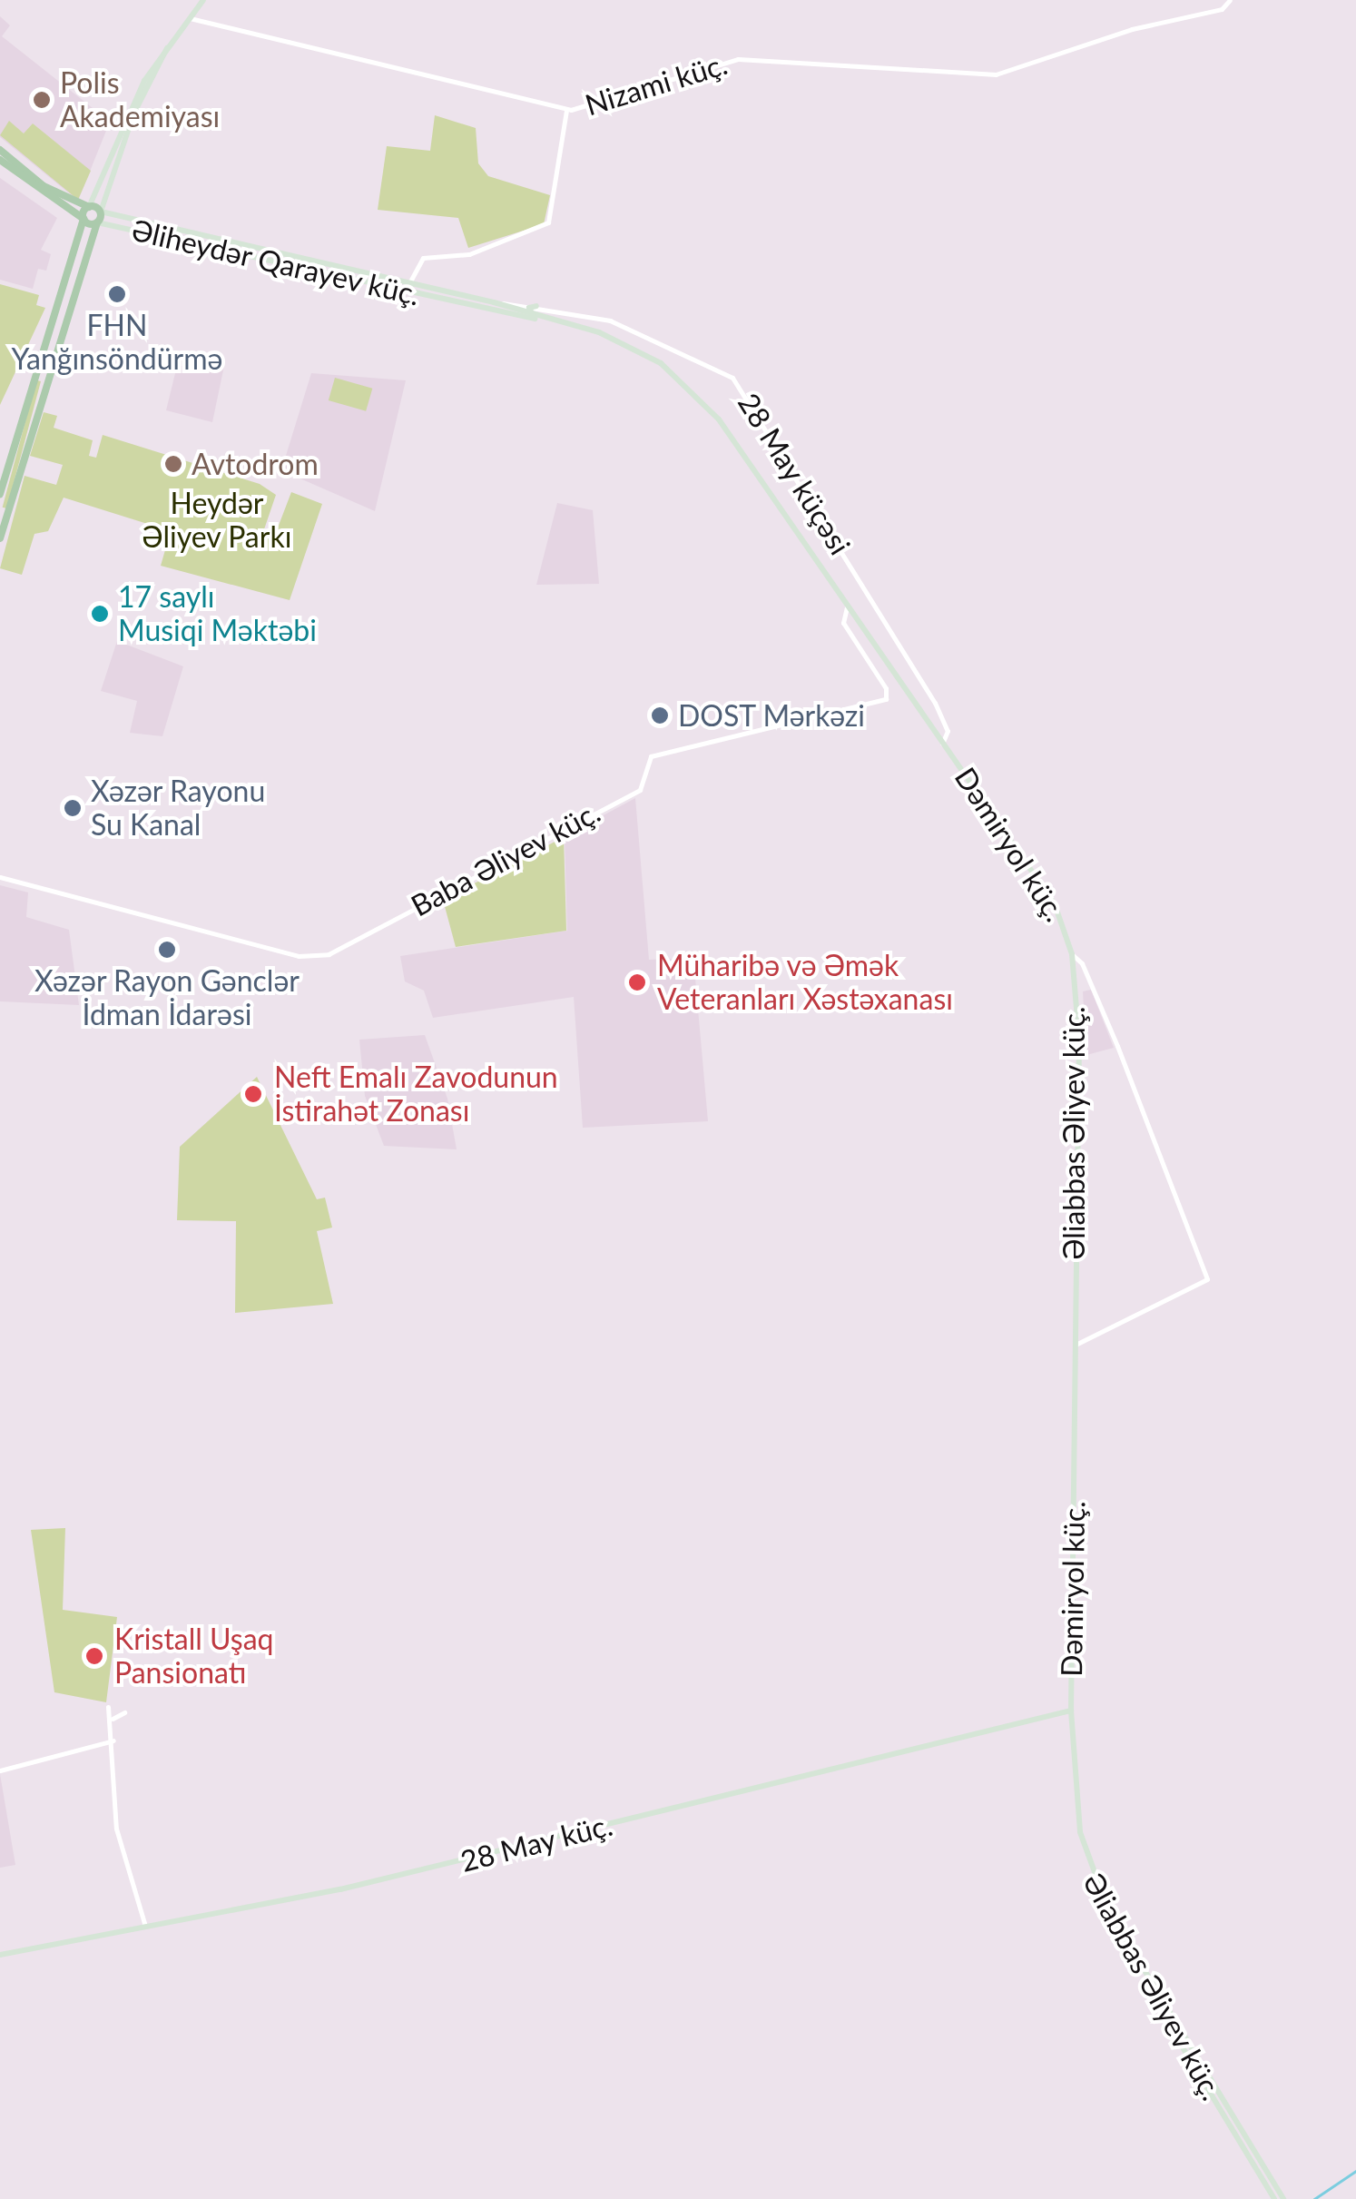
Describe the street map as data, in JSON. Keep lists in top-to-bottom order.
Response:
{
  "streets": {
    "main road": [
      "Əliheydər Qarayev küç.",
      "Dəmiryol küç.",
      "Əliabbas Əliyev küç.",
      "28 May küç."
    ],
    "street": ["Nizami küç.", "28 May küçəsi", "Baba Əliyev küç."]
  },
  "crossings": [
    ["Nizami küç.", "Əliheydər Qarayev küç."],
    ["Əliheydər Qarayev küç.", "28 May küçəsi"],
    ["Əliheydər Qarayev küç.", "Dəmiryol küç."],
    ["Əliheydər Qarayev küç.", "Əliabbas Əliyev küç."],
    ["28 May küçəsi", "Dəmiryol küç."],
    ["28 May küçəsi", "Əliabbas Əliyev küç."],
    ["Dəmiryol küç.", "Əliabbas Əliyev küç."],
    ["Dəmiryol küç.", "28 May küç."],
    ["Baba Əliyev küç.", "Əliabbas Əliyev küç."],
    ["Əliabbas Əliyev küç.", "28 May küç."]
  ],
  "parks": ["Heydər Əliyev Parkı"],
  "places": [
    "Polis Akademiyası",
    "FHN Yanğınsöndürmə",
    "Avtodrom",
    "17 saylı Musiqi Məktəbi",
    "DOST Mərkəzi",
    "Xəzər Rayonu Su Kanal",
    "Xəzər Rayon Gənclər İdman İdarəsi",
    "Müharibə və Əmək Veteranları Xəstəxanası",
    "Neft Emalı Zavodunun İstirahət Zonası",
    "Kristall Uşaq Pansionatı"
  ]
}
